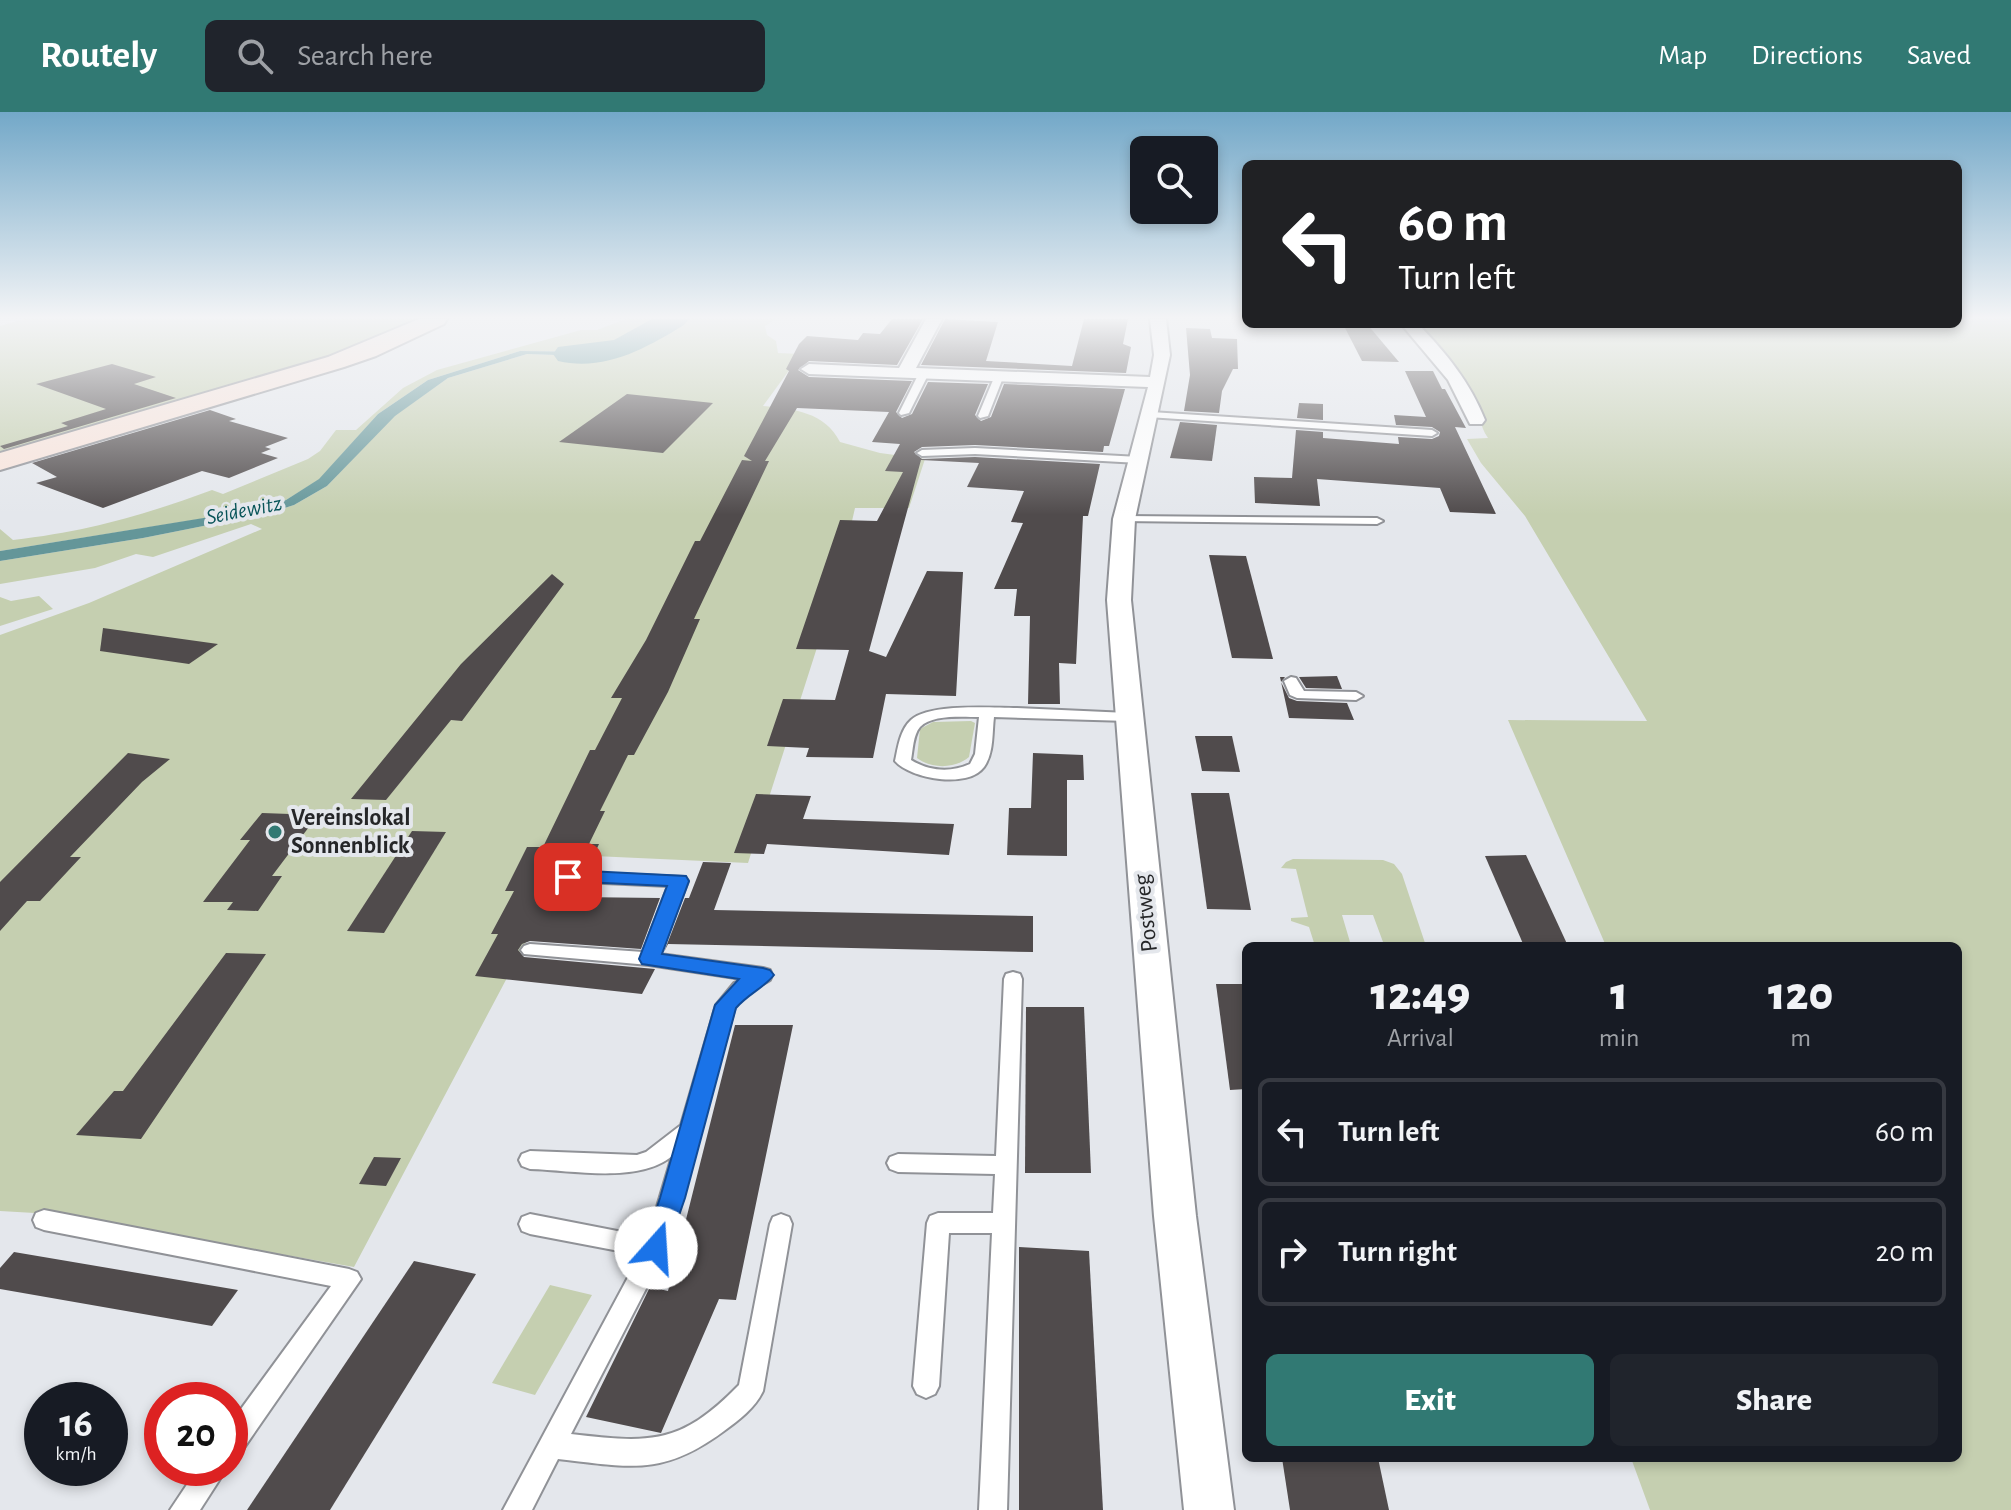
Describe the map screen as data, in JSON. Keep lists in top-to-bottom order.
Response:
{
  "streets": {
    "street": ["Postweg"]
  },
  "water": ["Seidewitz"],
  "places": ["Vereinslokal Sonnenblick"],
  "page": {
    "header": "Routely",
    "search": "Search here",
    "nav": ["Map", "Directions", "Saved"],
    "turn": ["60 m", "Turn left"],
    "eta": [
      "12:49",
      "Arrival",
      "1",
      "min",
      "120",
      "m"
    ],
    "list": [
      {
        "name": "Turn left",
        "value": "60 m"
      },
      {
        "name": "Turn right",
        "value": "20 m"
      }
    ],
    "buttons": ["Exit", "Share"],
    "speed": "16 km/h",
    "limit": "20"
  }
}
